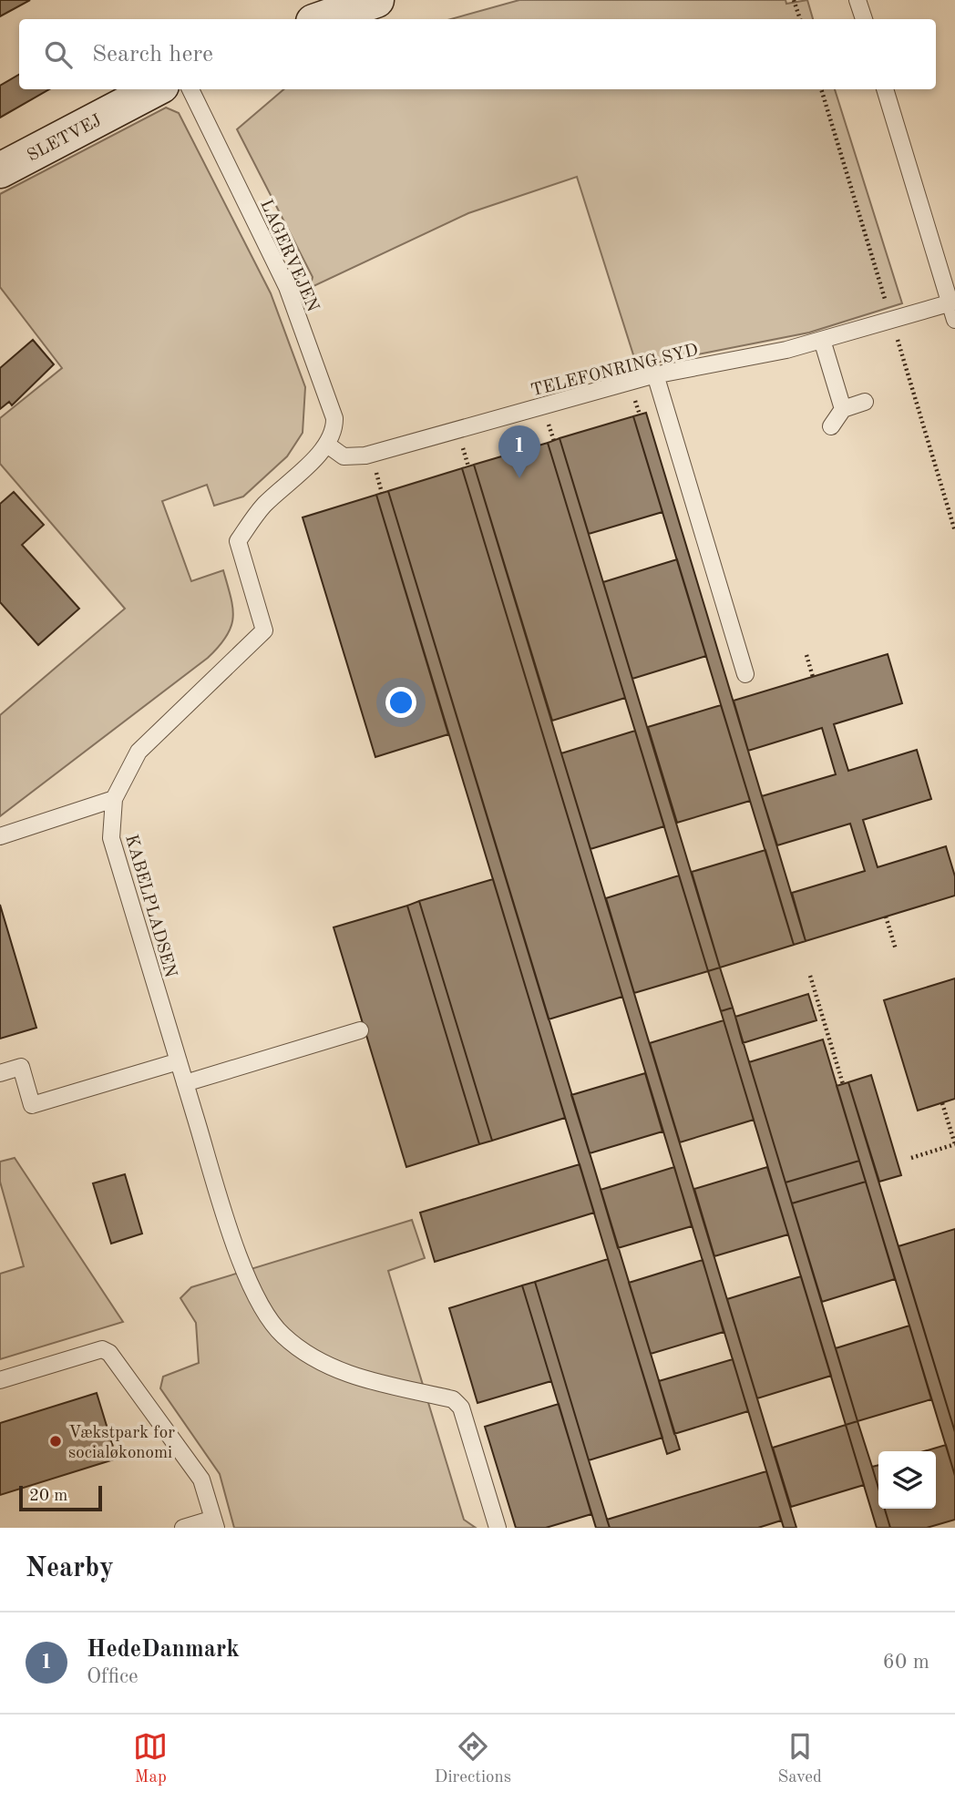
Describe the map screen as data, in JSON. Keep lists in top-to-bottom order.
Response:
{
  "streets": {
    "street": ["SLETVEJ"],
    "lane": ["LAGERVEJEN", "TELEFONRING SYD", "KABELPLADSEN"]
  },
  "crossings": [
    ["LAGERVEJEN", "TELEFONRING SYD"],
    ["LAGERVEJEN", "KABELPLADSEN"],
    ["TELEFONRING SYD", "KABELPLADSEN"]
  ],
  "places": ["Vækstpark for socialøkonomi"],
  "scale_bar": "20 m",
  "page": {
    "search": "Search here",
    "pins": "1",
    "scale": "20 m",
    "heading": "Nearby",
    "list": [
      {
        "mark": "1",
        "name": "HedeDanmark",
        "note": "Office",
        "value": "60 m"
      }
    ],
    "nav": ["Map", "Directions", "Saved"]
  }
}
